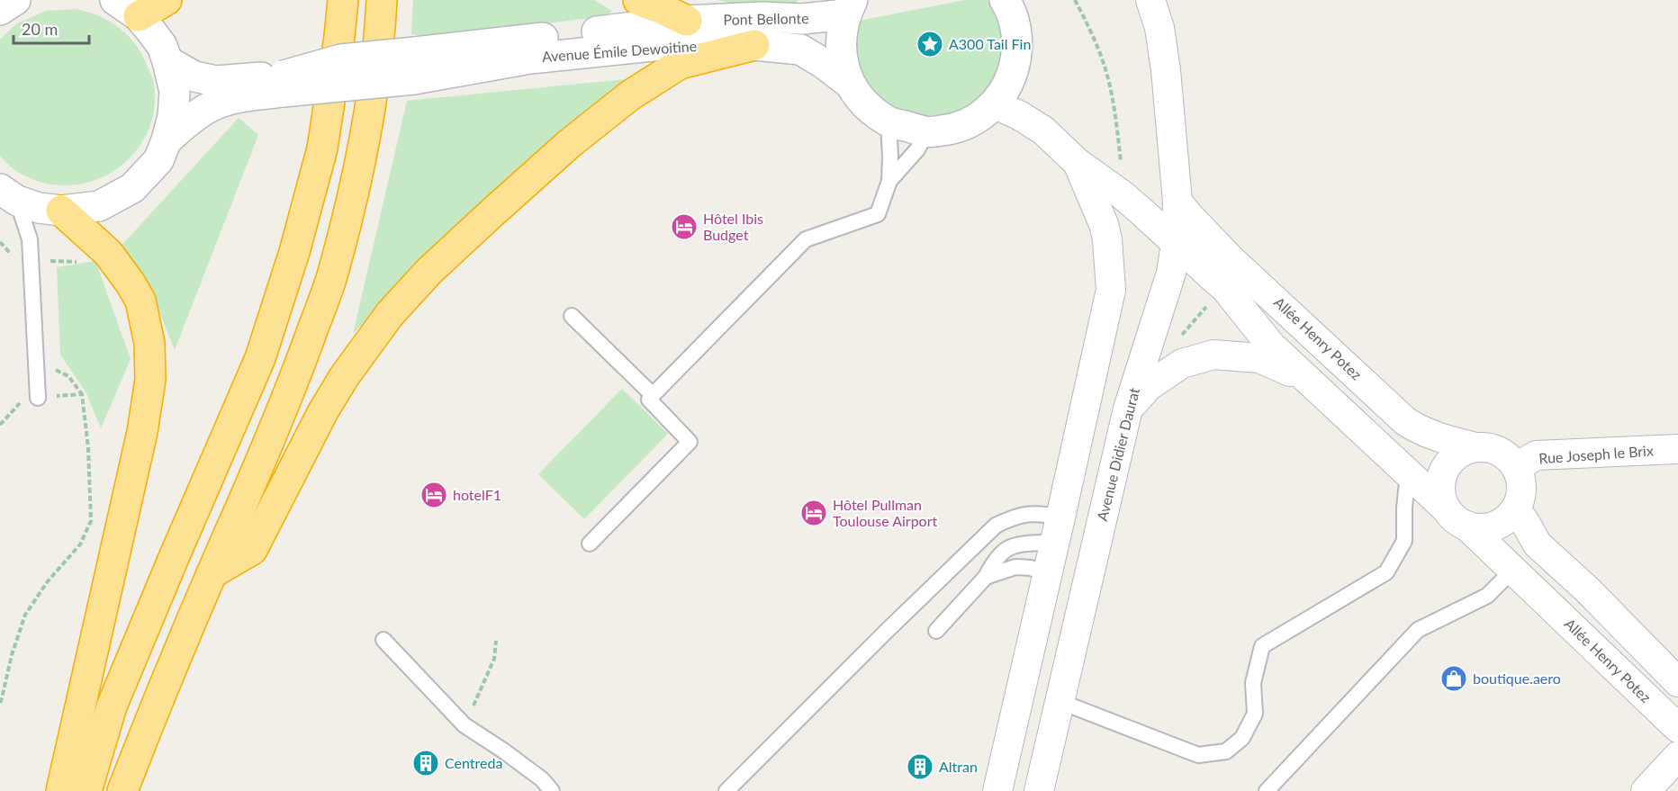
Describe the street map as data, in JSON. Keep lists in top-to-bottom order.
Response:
{
  "streets": {
    "main road": ["Pont Bellonte", "Avenue Émile Dewoitine"],
    "street": ["Allée Henry Potez", "Avenue Didier Daurat", "Rue Joseph le Brix"]
  },
  "crossings": [
    ["Pont Bellonte", "Avenue Émile Dewoitine"],
    ["Allée Henry Potez", "Avenue Didier Daurat"],
    ["Allée Henry Potez", "Rue Joseph le Brix"]
  ],
  "places": {
    "place": ["A300 Tail Fin"],
    "hotel": ["Hôtel Ibis Budget", "hotelF1", "Hôtel Pullman Toulouse Airport"],
    "shop": ["boutique.aero"],
    "building": ["Centreda", "Altran"]
  },
  "scale_bar": "20 m"
}
